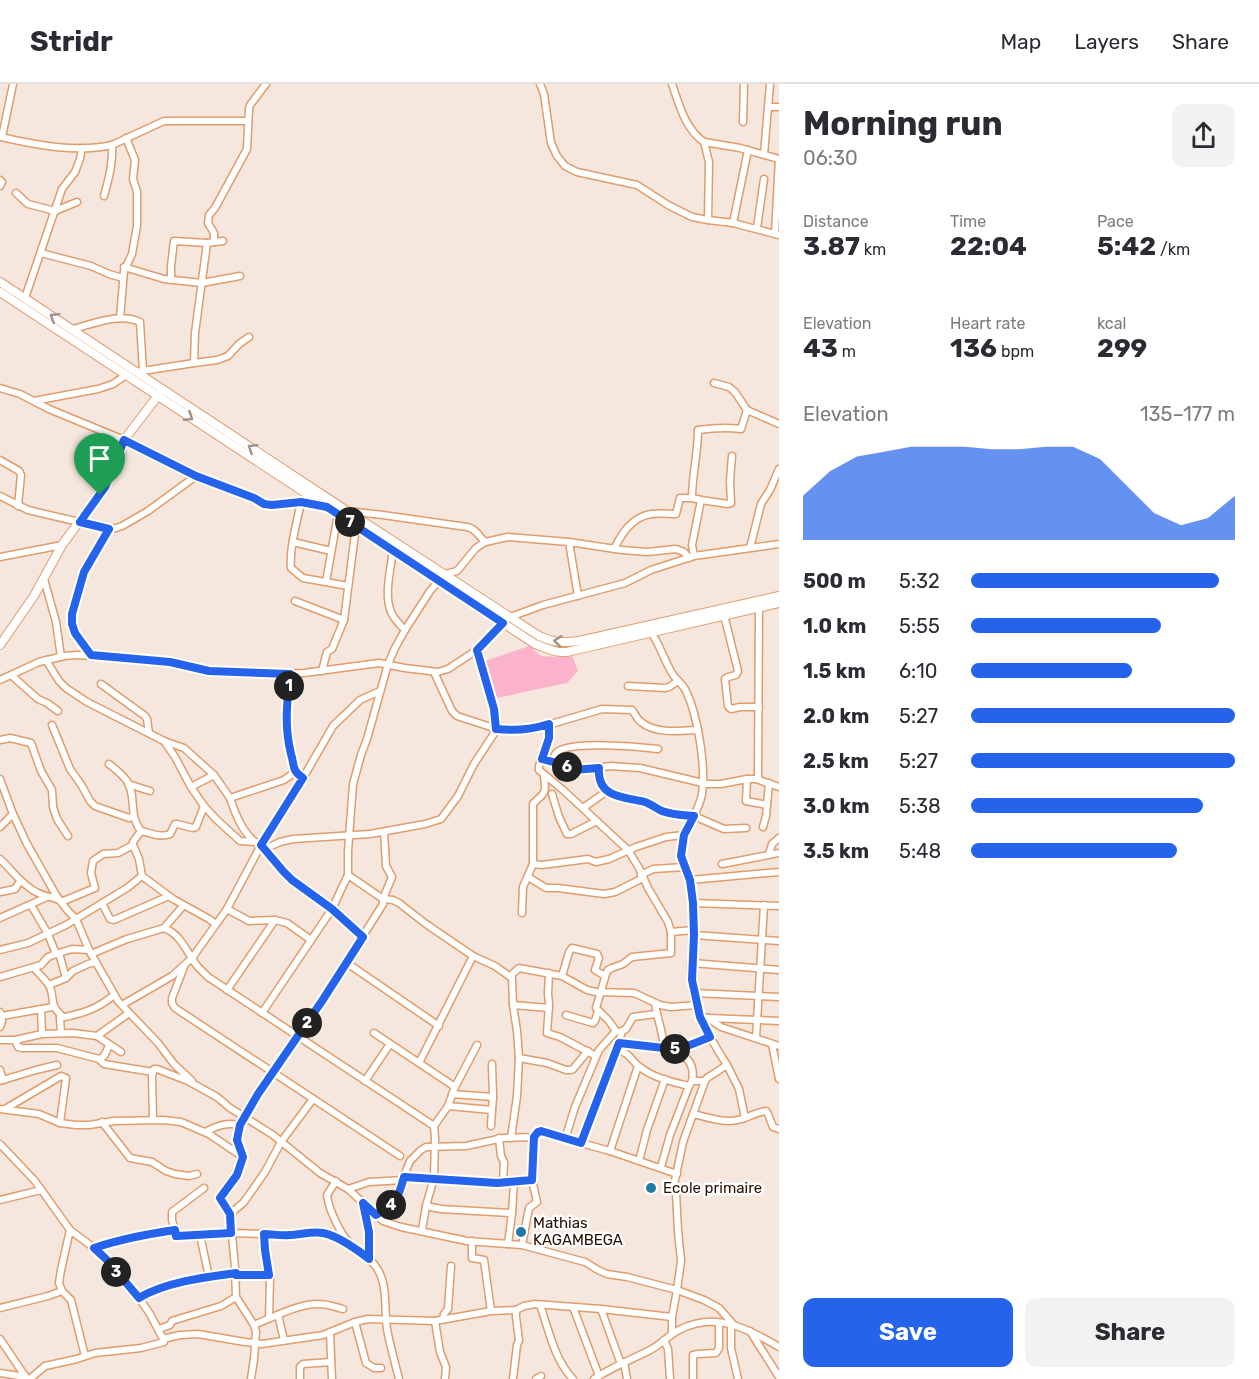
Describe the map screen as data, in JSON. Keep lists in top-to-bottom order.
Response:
{
  "places": ["Ecole primaire", "Mathias KAGAMBEGA"],
  "page": {
    "header": "Stridr",
    "nav": ["Map", "Layers", "Share"],
    "heading": ["Morning run", "06:30"],
    "stats": [
      ["Distance", "3.87 km"],
      ["Time", "22:04"],
      ["Pace", "5:42 /km"],
      ["Elevation", "43 m"],
      ["Heart rate", "136 bpm"],
      ["kcal", "299"]
    ],
    "chart": ["Elevation", "135–177 m"],
    "pins": [
      "7",
      "1",
      "6",
      "2",
      "5",
      "4",
      "3"
    ],
    "list": [
      {
        "name": "500 m",
        "note": "5:32"
      },
      {
        "name": "1.0 km",
        "note": "5:55"
      },
      {
        "name": "1.5 km",
        "note": "6:10"
      },
      {
        "name": "2.0 km",
        "note": "5:27"
      },
      {
        "name": "2.5 km",
        "note": "5:27"
      },
      {
        "name": "3.0 km",
        "note": "5:38"
      },
      {
        "name": "3.5 km",
        "note": "5:48"
      }
    ],
    "buttons": ["Save", "Share"]
  }
}
